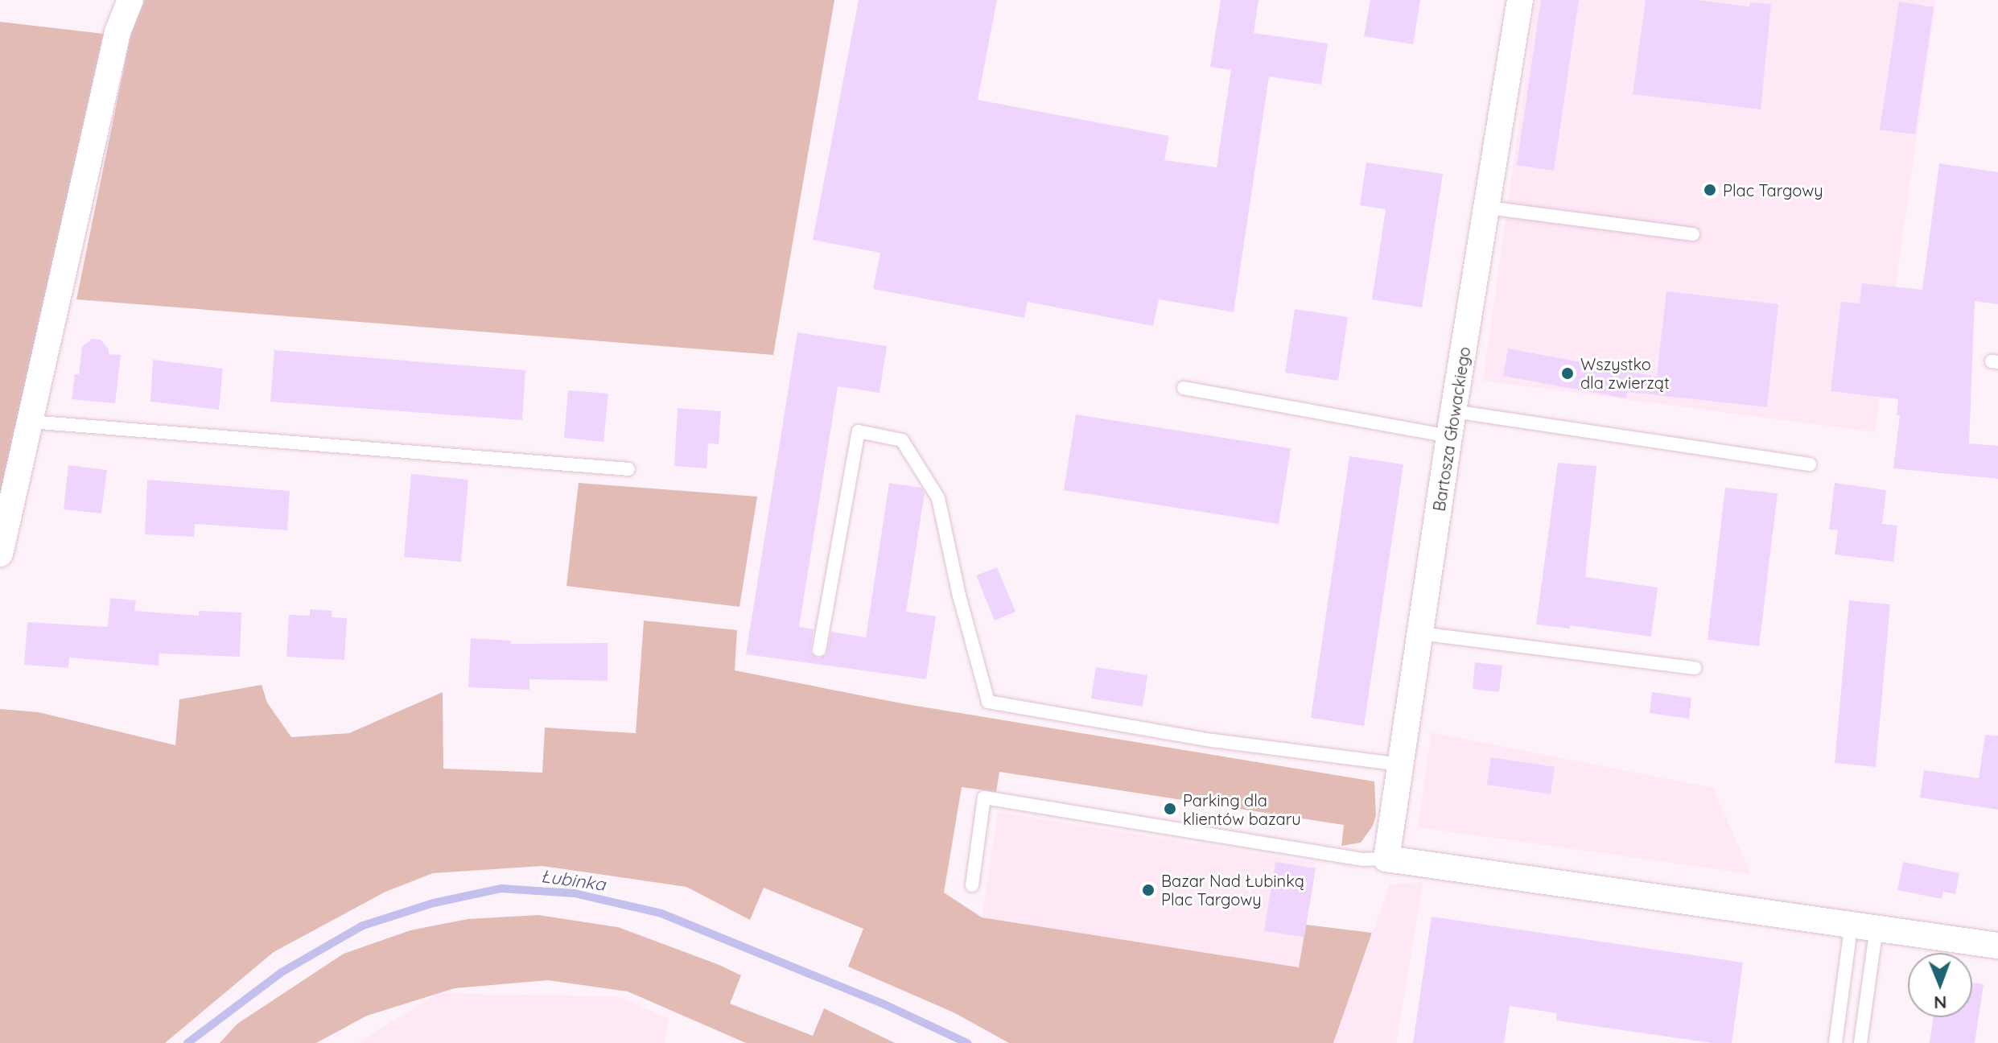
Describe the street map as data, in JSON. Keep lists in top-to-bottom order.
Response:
{
  "streets": {
    "street": ["Bartosza Głowackiego"]
  },
  "water": ["Łubinka"],
  "places": [
    "Plac Targowy",
    "Wszystko dla zwierząt",
    "Parking dla klientów bazaru",
    "Bazar Nad Łubinką Plac Targowy"
  ],
  "north": "bottom"
}
